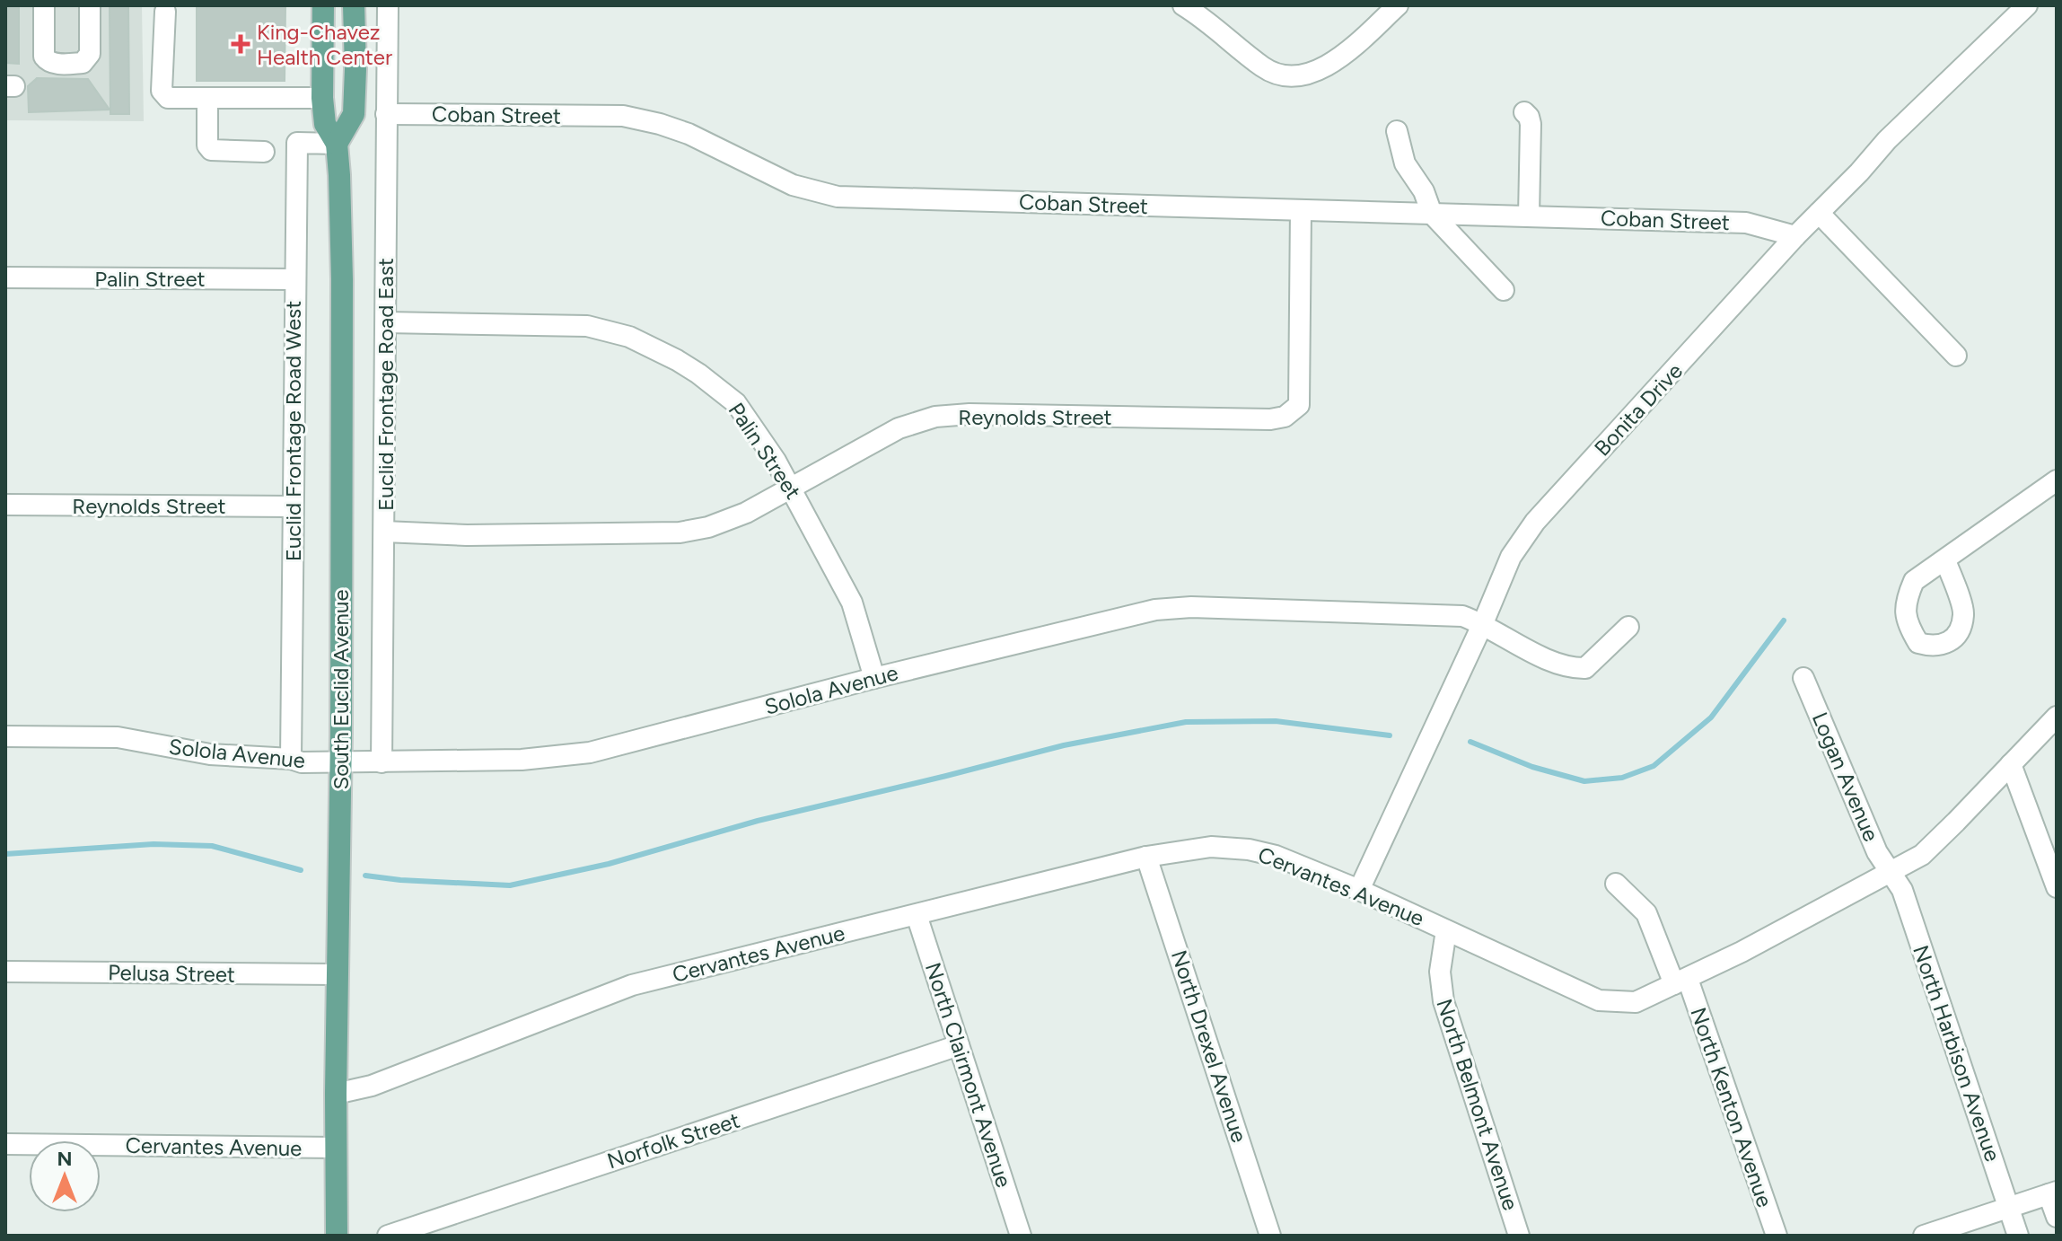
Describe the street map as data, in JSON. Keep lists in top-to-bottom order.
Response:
{
  "streets": {
    "main road": ["South Euclid Avenue"],
    "street": [
      "Coban Street",
      "Palin Street",
      "Euclid Frontage Road East",
      "Bonita Drive",
      "Reynolds Street",
      "Euclid Frontage Road West",
      "Solola Avenue",
      "Logan Avenue",
      "Cervantes Avenue",
      "Pelusa Street",
      "North Drexel Avenue",
      "North Harbison Avenue",
      "North Clairmont Avenue",
      "North Belmont Avenue",
      "North Kenton Avenue",
      "Norfolk Street"
    ]
  },
  "crossings": [
    ["Coban Street", "Euclid Frontage Road East"],
    ["Coban Street", "Bonita Drive"],
    ["Coban Street", "Reynolds Street"],
    ["Palin Street", "Euclid Frontage Road East"],
    ["Palin Street", "Reynolds Street"],
    ["Palin Street", "Euclid Frontage Road West"],
    ["Palin Street", "Solola Avenue"],
    ["Euclid Frontage Road East", "Reynolds Street"],
    ["Euclid Frontage Road East", "Solola Avenue"],
    ["Bonita Drive", "Solola Avenue"],
    ["Bonita Drive", "Cervantes Avenue"],
    ["Reynolds Street", "Euclid Frontage Road West"],
    ["Euclid Frontage Road West", "South Euclid Avenue"],
    ["Euclid Frontage Road West", "Solola Avenue"],
    ["South Euclid Avenue", "Solola Avenue"],
    ["South Euclid Avenue", "Cervantes Avenue"],
    ["South Euclid Avenue", "Pelusa Street"],
    ["Logan Avenue", "Cervantes Avenue"],
    ["Logan Avenue", "North Harbison Avenue"],
    ["Cervantes Avenue", "North Drexel Avenue"],
    ["Cervantes Avenue", "North Harbison Avenue"],
    ["Cervantes Avenue", "North Clairmont Avenue"],
    ["Cervantes Avenue", "North Belmont Avenue"],
    ["Cervantes Avenue", "North Kenton Avenue"],
    ["North Clairmont Avenue", "Norfolk Street"]
  ],
  "places": {
    "health": ["King-Chavez Health Center"]
  },
  "north": "top"
}
